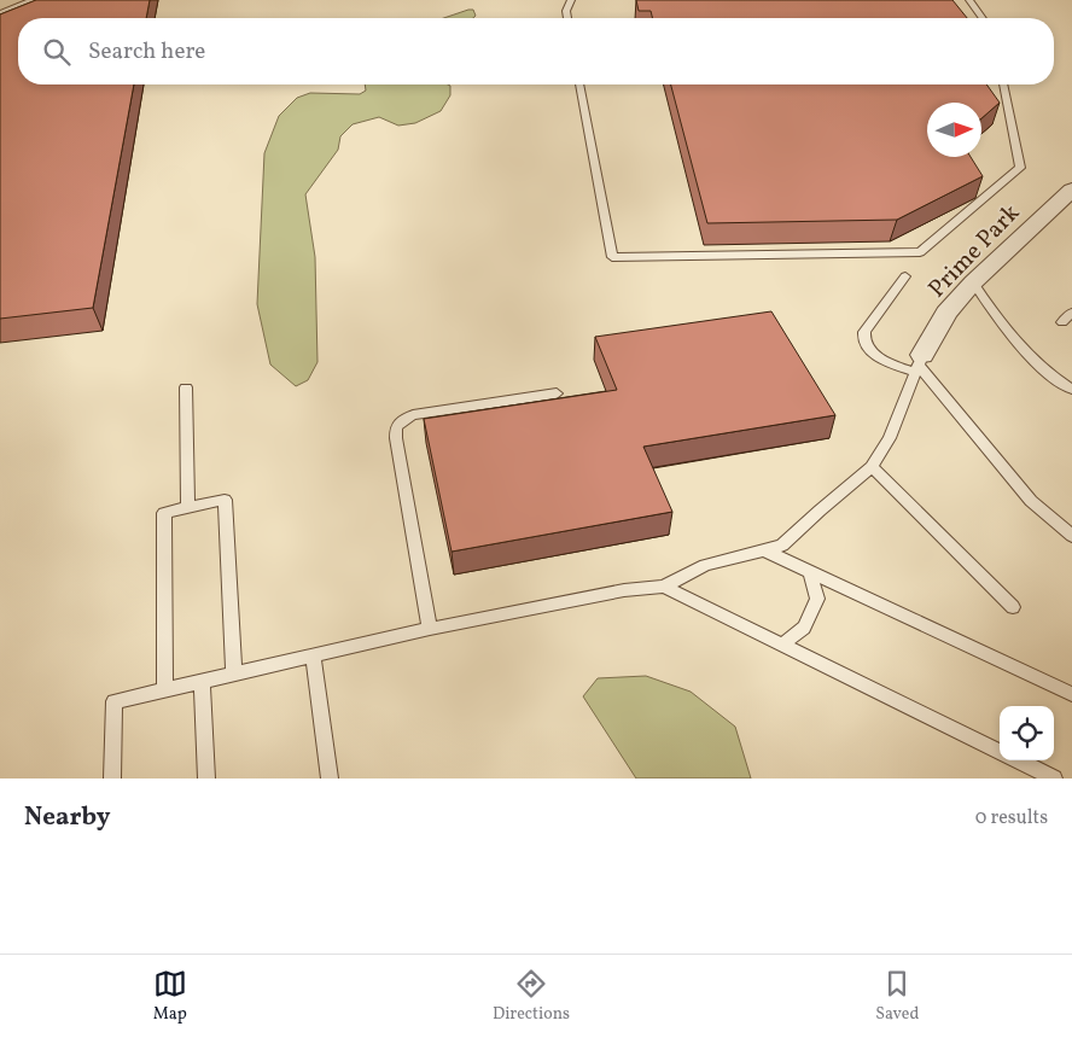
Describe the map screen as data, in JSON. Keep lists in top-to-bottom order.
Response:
{
  "streets": {
    "street": ["Prime Park"]
  },
  "north": "right",
  "page": {
    "search": "Search here",
    "heading": ["Nearby", "0 results"],
    "nav": ["Map", "Directions", "Saved"]
  }
}
